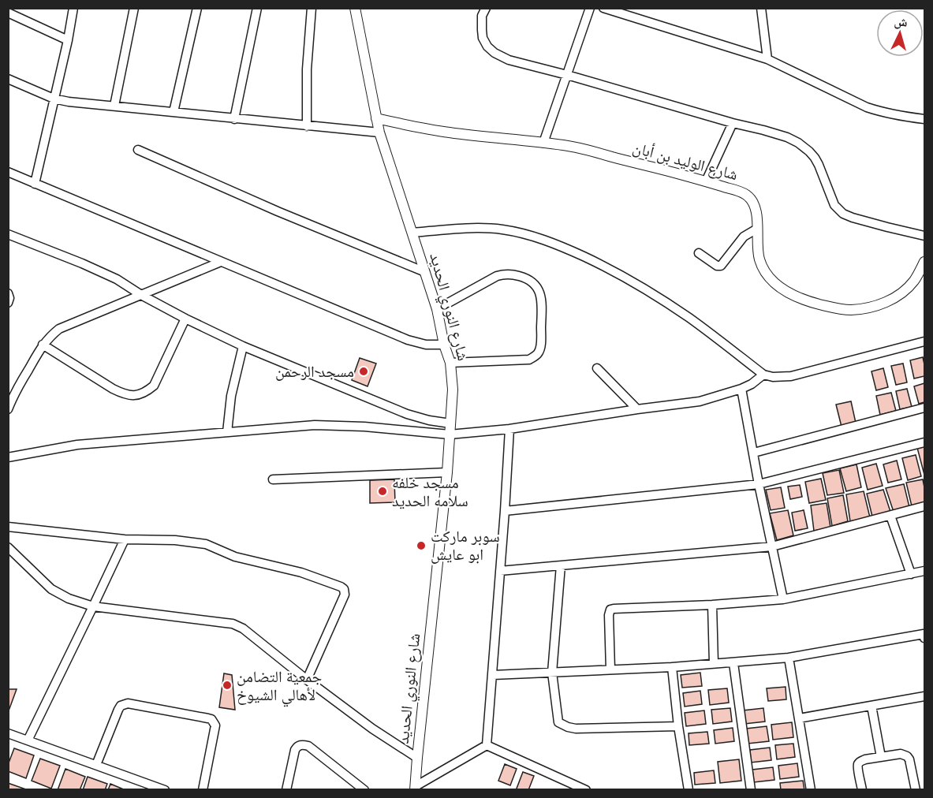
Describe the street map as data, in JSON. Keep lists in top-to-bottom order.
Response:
{
  "streets": {
    "street": ["شارع الوليد بن أبان", "شارع النوري الحديد"]
  },
  "crossings": [
    ["شارع الوليد بن أبان", "شارع النوري الحديد"]
  ],
  "places": [
    "مسجد الرحمن",
    "مسجد خلفه سلامه الحديد",
    "سوبر ماركت ابو عايش",
    "جمعية التضامن لأهالي الشيوخ"
  ],
  "north": "top"
}
